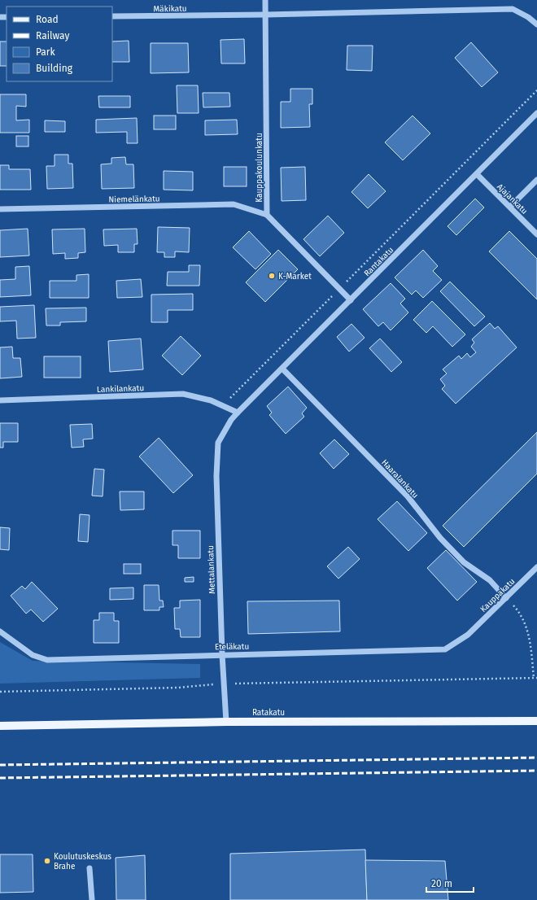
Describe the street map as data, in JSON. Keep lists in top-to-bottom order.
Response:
{
  "streets": {
    "main road": ["Ratakatu"],
    "street": [
      "Mäkikatu",
      "Kauppakoulunkatu",
      "Niemelänkatu",
      "Ajajankatu",
      "Rantakatu",
      "Lankilankatu",
      "Haaralankatu",
      "Mettalankatu",
      "Kauppakatu",
      "Eteläkatu"
    ]
  },
  "crossings": [
    ["Mäkikatu", "Kauppakoulunkatu"],
    ["Kauppakoulunkatu", "Niemelänkatu"],
    ["Ajajankatu", "Rantakatu"],
    ["Rantakatu", "Lankilankatu"],
    ["Rantakatu", "Haaralankatu"],
    ["Rantakatu", "Mettalankatu"],
    ["Haaralankatu", "Kauppakatu"],
    ["Mettalankatu", "Eteläkatu"],
    ["Mettalankatu", "Ratakatu"],
    ["Kauppakatu", "Eteläkatu"]
  ],
  "places": ["K-Market", "Koulutuskeskus Brahe"],
  "legend": [
    "Road",
    "Railway",
    "Park",
    "Building"
  ],
  "scale_bar": "20 m"
}
